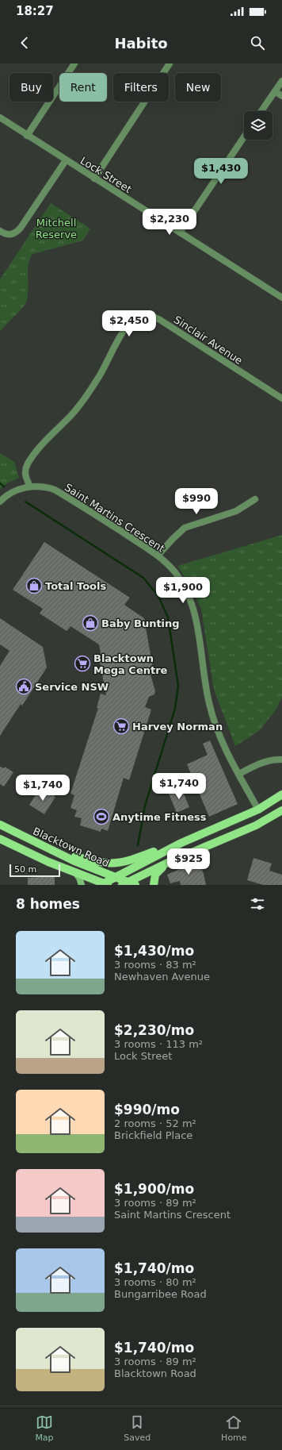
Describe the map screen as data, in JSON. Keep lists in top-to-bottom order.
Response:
{
  "streets": {
    "main road": ["Blacktown Road"],
    "street": ["Lock Street", "Sinclair Avenue", "Saint Martins Crescent"]
  },
  "crossings": [
    ["Sinclair Avenue", "Saint Martins Crescent"]
  ],
  "parks": ["Mitchell Reserve"],
  "places": {
    "shop": ["Total Tools", "Baby Bunting"],
    "supermarket": ["Blacktown Mega Centre", "Harvey Norman"],
    "public building": ["Service NSW"],
    "sports": ["Anytime Fitness"]
  },
  "scale_bar": "50 m",
  "page": {
    "status": "18:27",
    "header": "Habito",
    "chip": [
      "Buy",
      "Rent",
      "Filters",
      "New"
    ],
    "price": [
      "$1,430",
      "$2,230",
      "$2,450",
      "$990",
      "$1,900",
      "$1,740",
      "$1,740",
      "$925"
    ],
    "scale": "50 m",
    "heading": "8 homes",
    "list": [
      {
        "name": "$1,430/mo",
        "note": "3 rooms · 83 m² · Newhaven Avenue"
      },
      {
        "name": "$2,230/mo",
        "note": "3 rooms · 113 m² · Lock Street"
      },
      {
        "name": "$990/mo",
        "note": "2 rooms · 52 m² · Brickfield Place"
      },
      {
        "name": "$1,900/mo",
        "note": "3 rooms · 89 m² · Saint Martins Crescent"
      },
      {
        "name": "$1,740/mo",
        "note": "3 rooms · 80 m² · Bungarribee Road"
      },
      {
        "name": "$1,740/mo",
        "note": "3 rooms · 89 m² · Blacktown Road"
      }
    ],
    "tabs": ["Map", "Saved", "Home"]
  }
}
